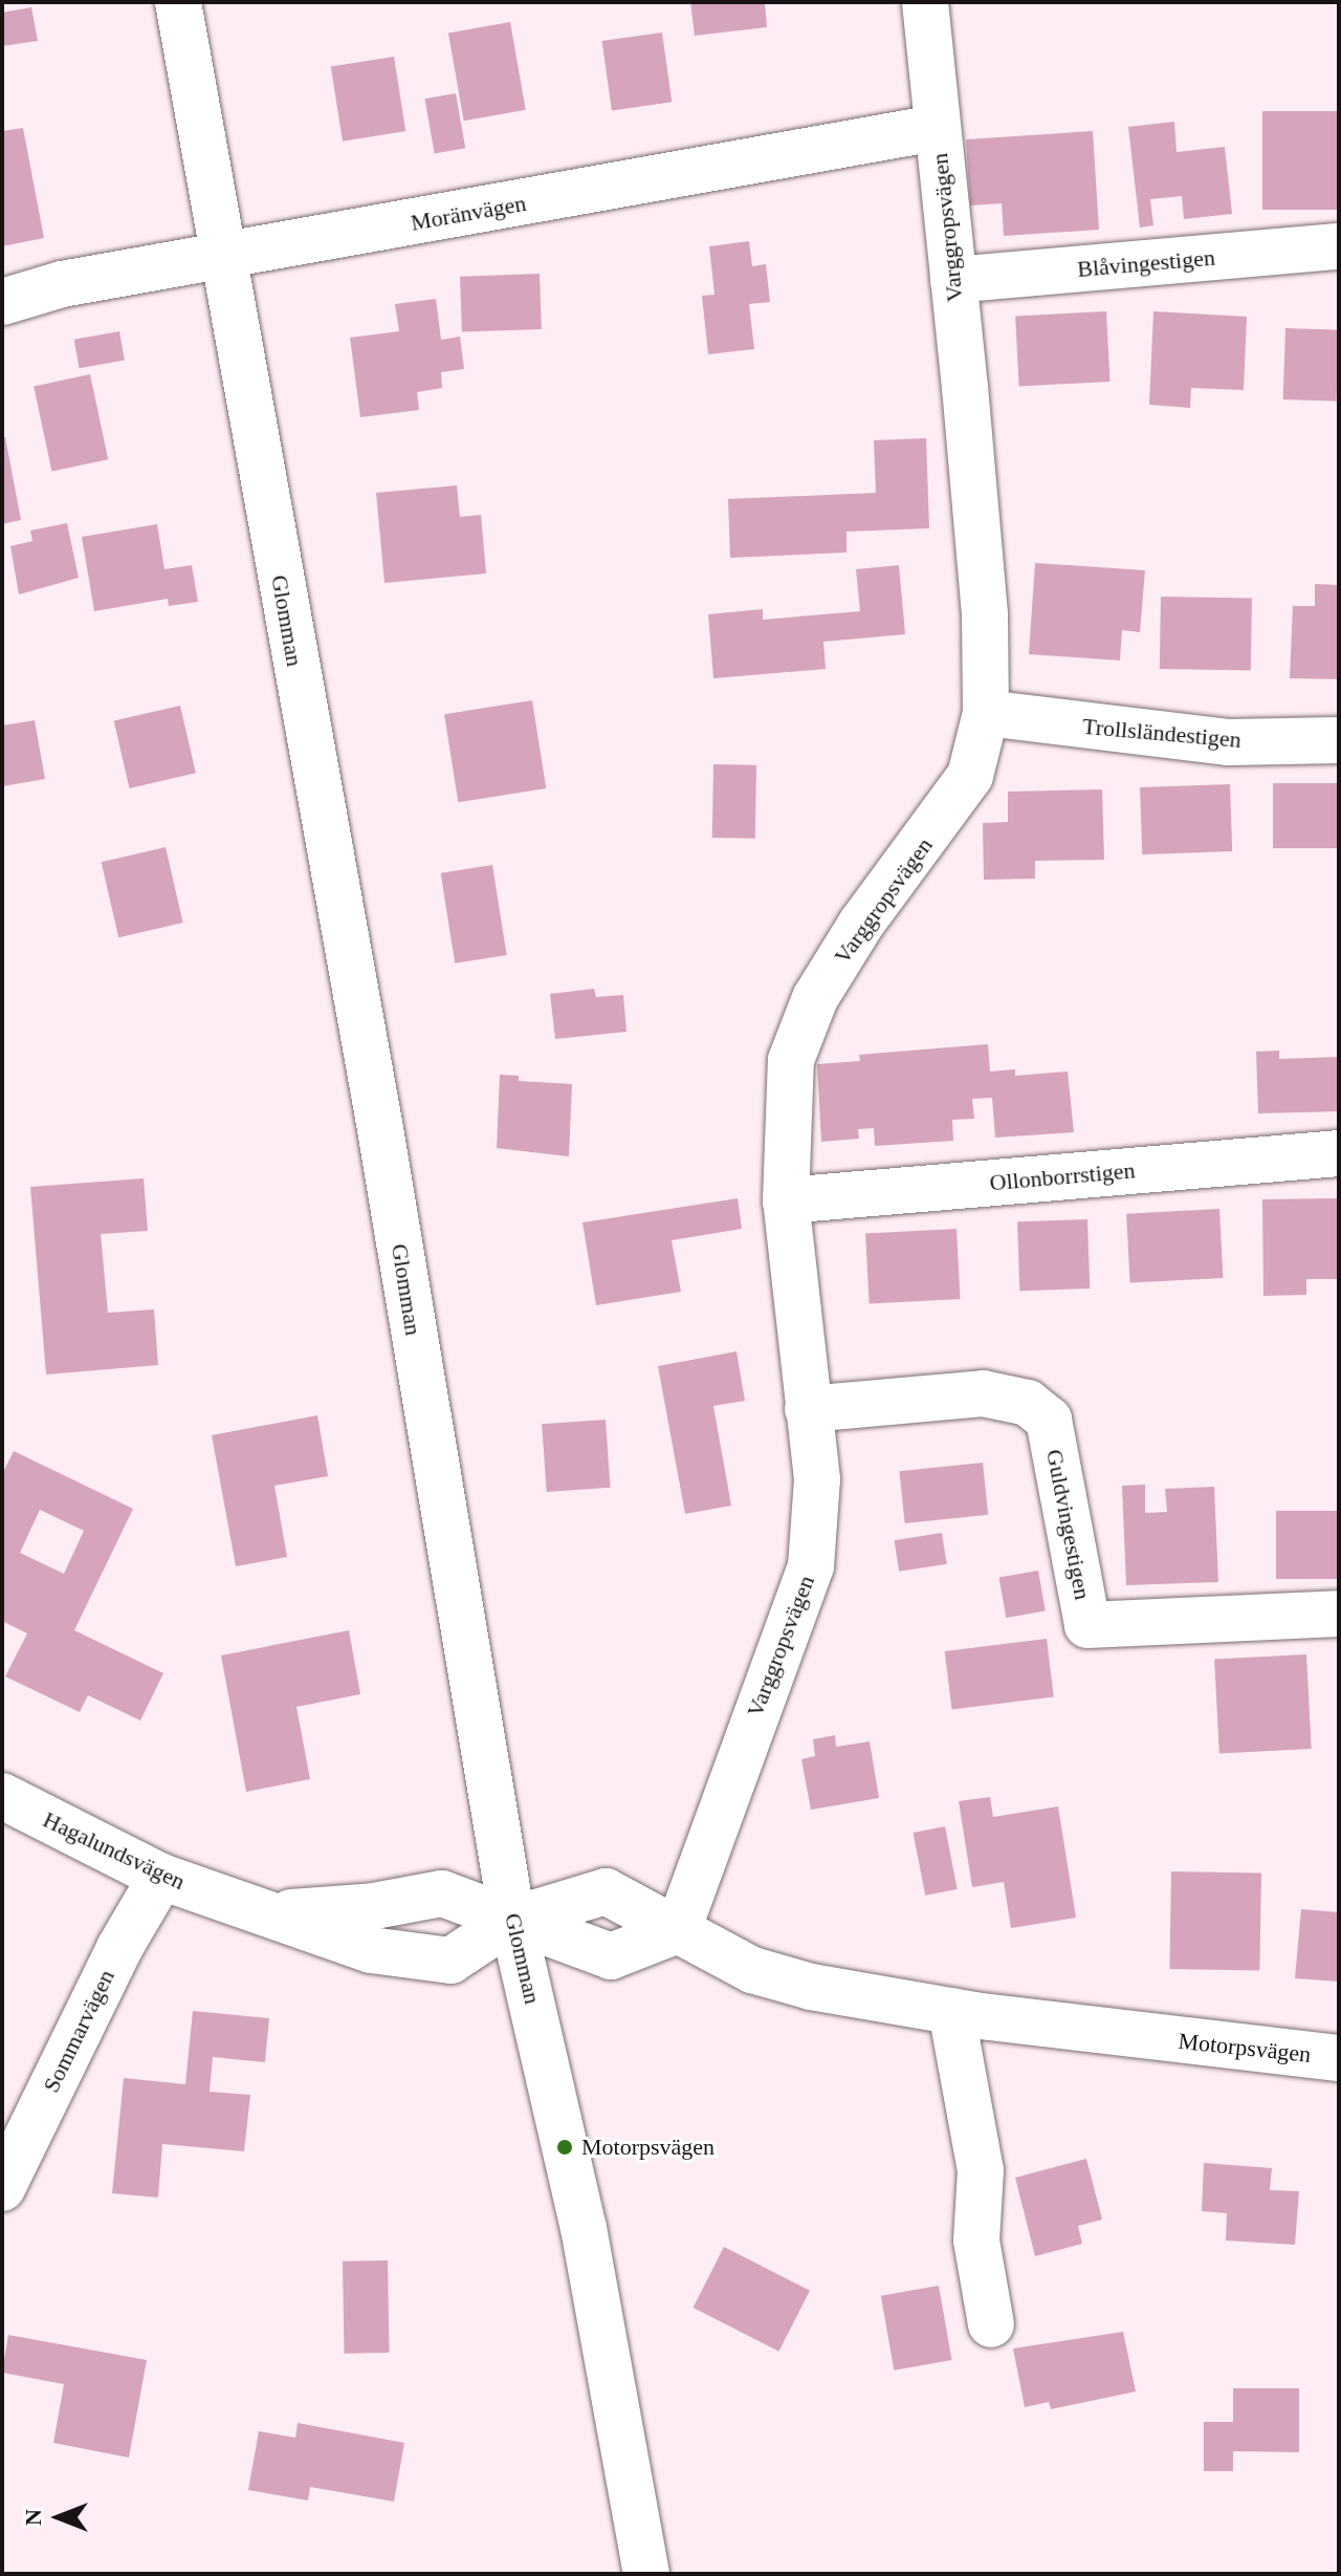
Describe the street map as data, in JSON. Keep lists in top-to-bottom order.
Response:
{
  "streets": {
    "street": [
      "Moränvägen",
      "Varggropsvägen",
      "Blåvingestigen",
      "Glomman",
      "Trollsländestigen",
      "Ollonborrstigen",
      "Guldvingestigen",
      "Hagalundsvägen",
      "Sommarvägen",
      "Motorpsvägen"
    ]
  },
  "crossings": [
    ["Moränvägen", "Varggropsvägen"],
    ["Moränvägen", "Glomman"],
    ["Varggropsvägen", "Blåvingestigen"],
    ["Varggropsvägen", "Trollsländestigen"],
    ["Varggropsvägen", "Ollonborrstigen"],
    ["Varggropsvägen", "Guldvingestigen"],
    ["Varggropsvägen", "Motorpsvägen"],
    ["Glomman", "Hagalundsvägen"],
    ["Glomman", "Motorpsvägen"],
    ["Hagalundsvägen", "Sommarvägen"],
    ["Hagalundsvägen", "Motorpsvägen"]
  ],
  "places": ["Motorpsvägen"],
  "north": "left"
}
